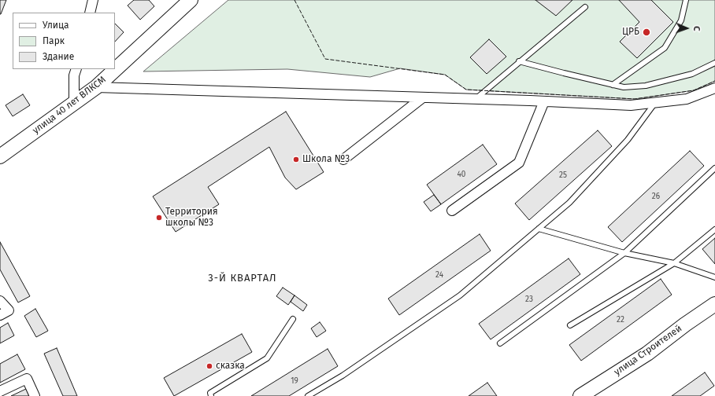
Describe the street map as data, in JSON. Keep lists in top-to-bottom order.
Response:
{
  "streets": {
    "street": ["улица 40 лет ВЛКСМ", "улица Строителей"]
  },
  "districts": ["3-Й КВАРТАЛ"],
  "places": [
    "ЦРБ",
    "Школа №3",
    "Территория школы №3",
    "сказка"
  ],
  "house_numbers": [
    "40",
    "25",
    "26",
    "24",
    "23",
    "22",
    "19"
  ],
  "legend": ["Улица", "Парк", "Здание"],
  "north": "right"
}
